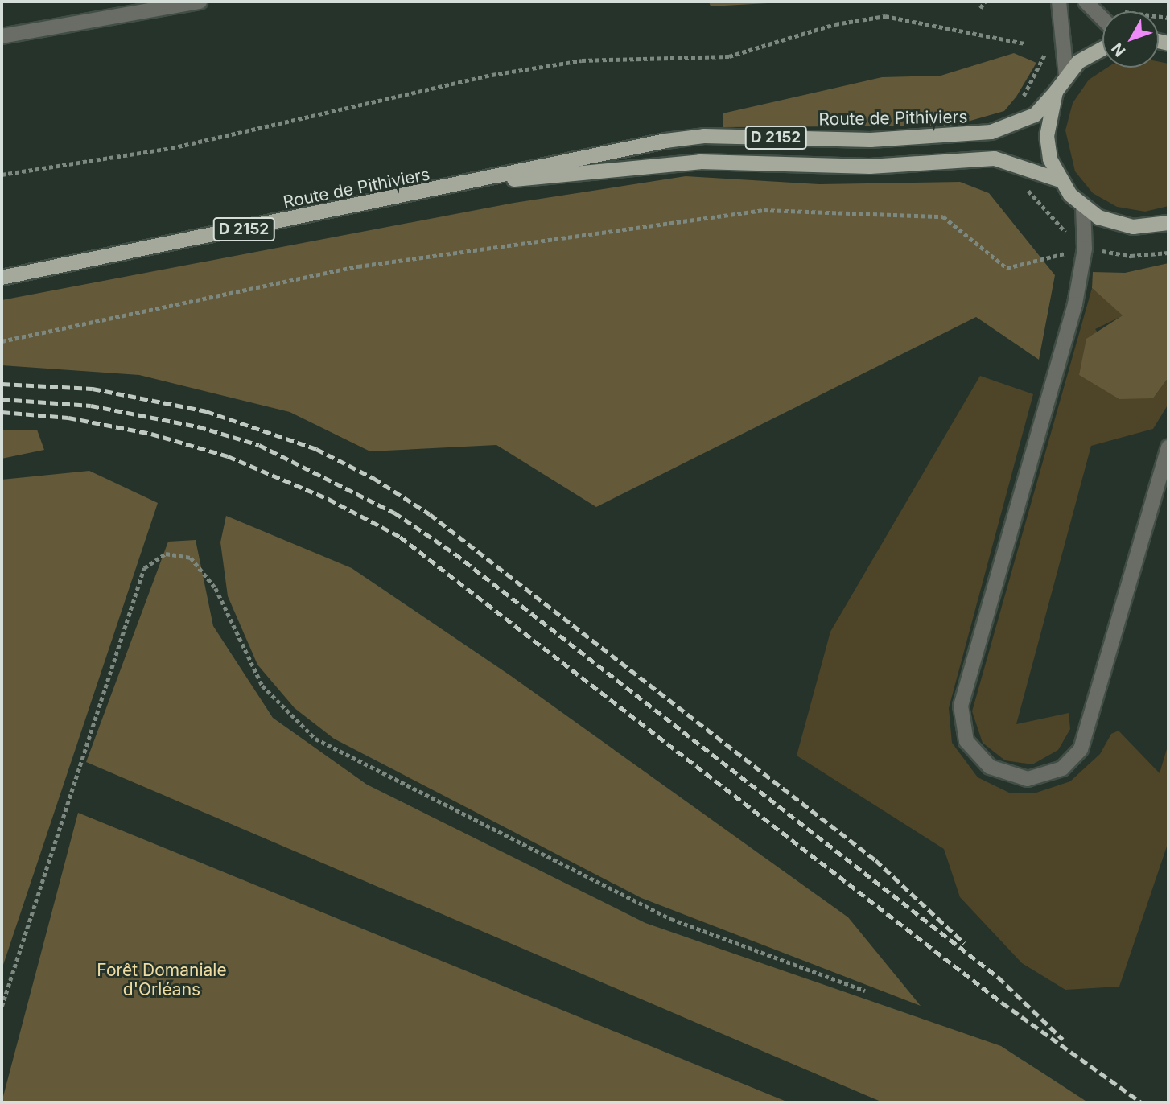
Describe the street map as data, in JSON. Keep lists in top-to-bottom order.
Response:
{
  "streets": {
    "main road": ["Route de Pithiviers", "D 2152"]
  },
  "parks": ["Forêt Domaniale d'Orléans"],
  "north": "bottom left"
}
